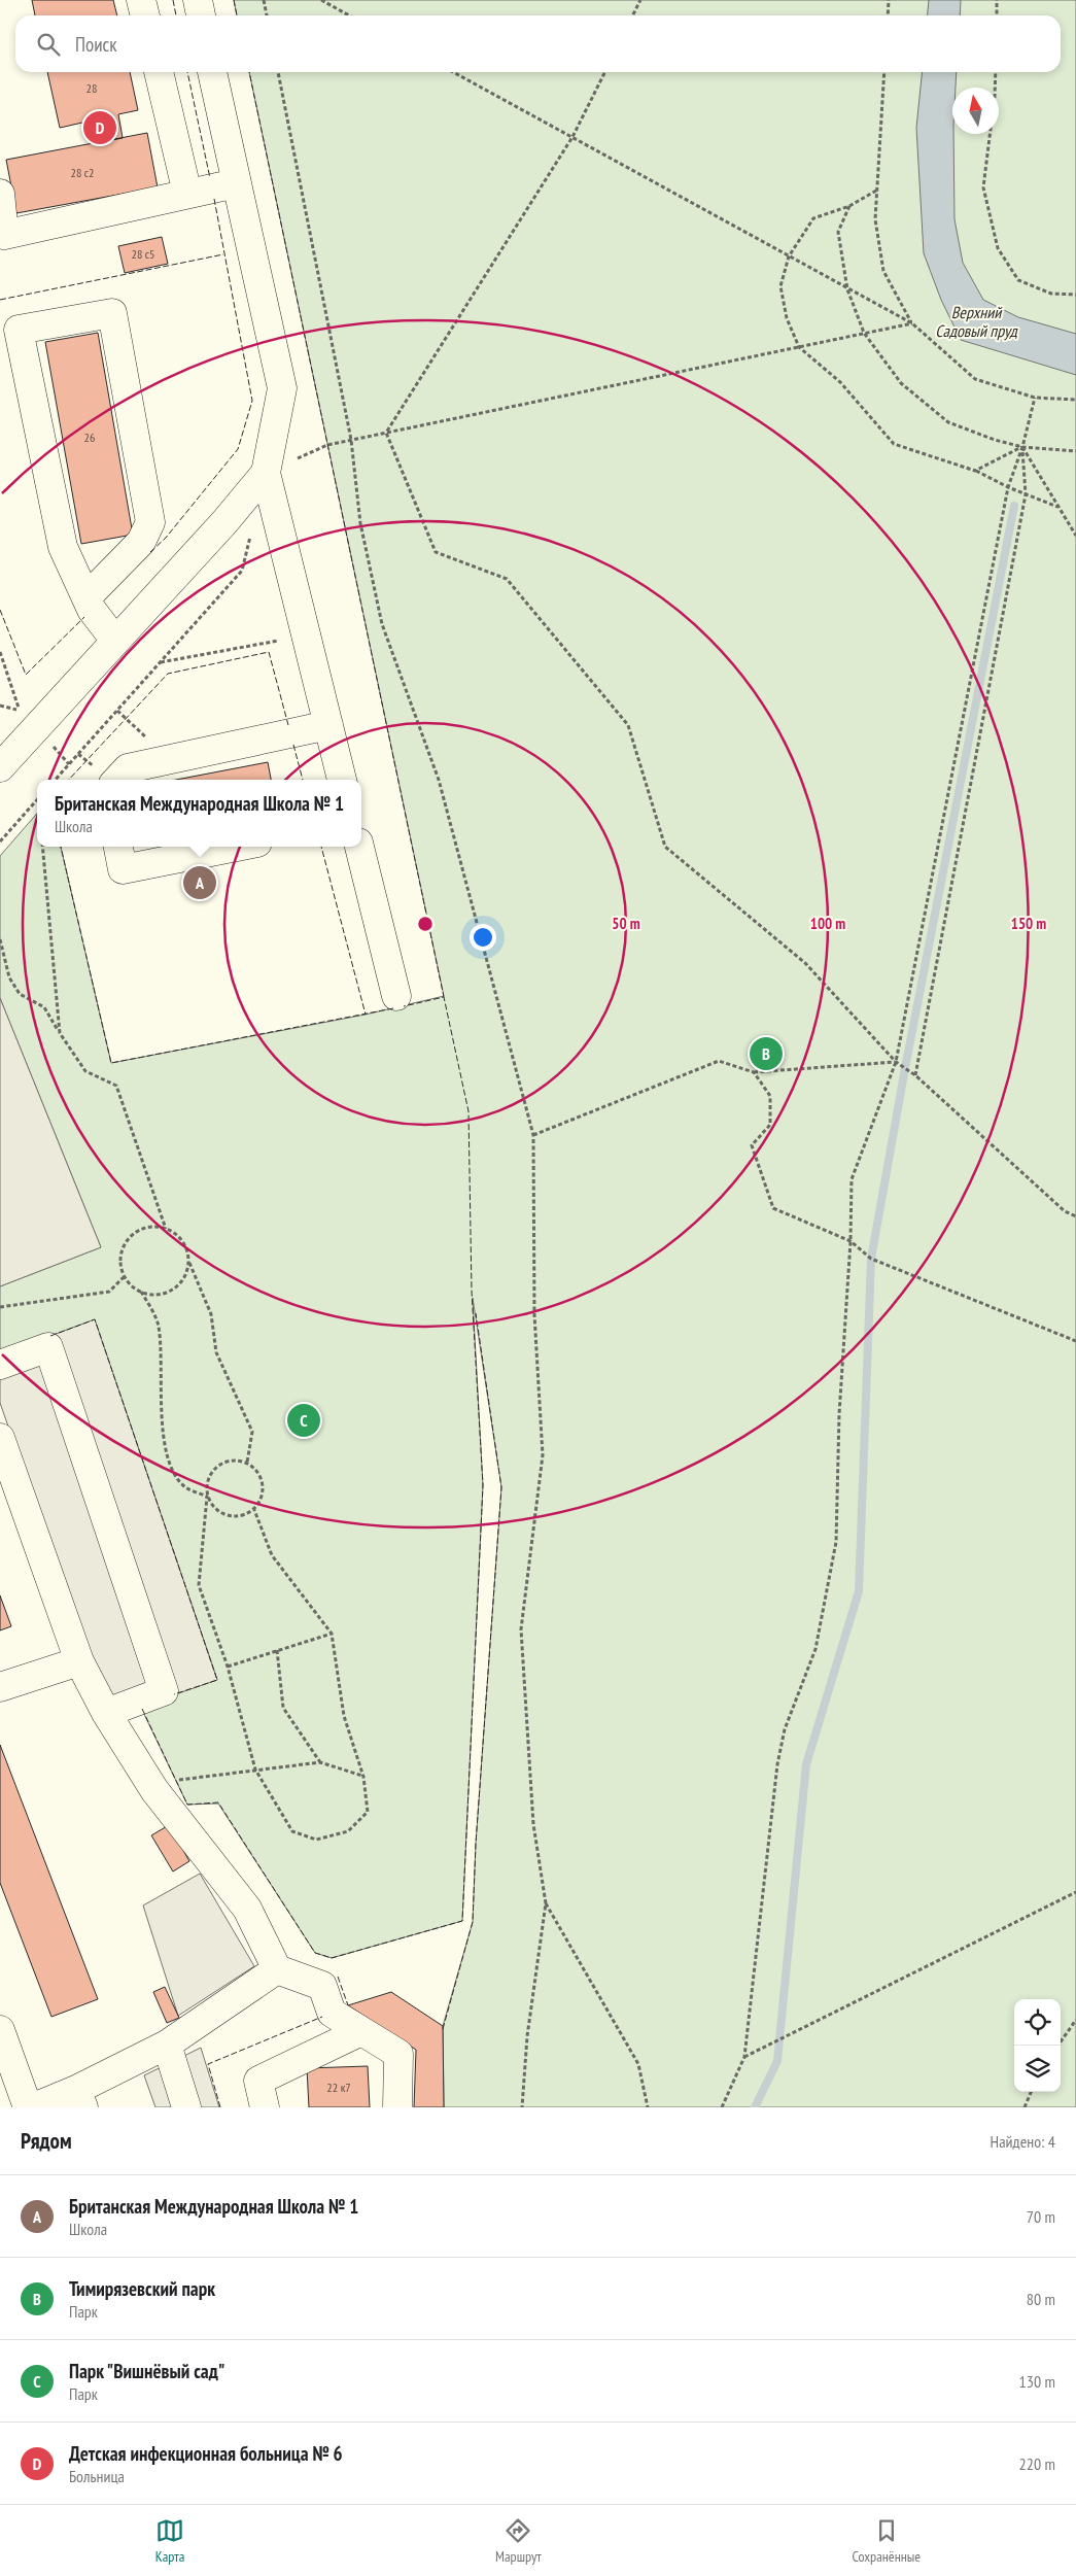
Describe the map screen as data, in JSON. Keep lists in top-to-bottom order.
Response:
{
  "water": ["Верхний Садовый пруд"],
  "house_numbers": [
    "28",
    "28 с2",
    "28 c5",
    "26",
    "22 к7"
  ],
  "north": "top",
  "page": {
    "search": "Поиск",
    "pins": [
      "D",
      "A",
      "B",
      "C"
    ],
    "popup": ["Британская Международная Школа № 1", "Школа"],
    "heading": ["Рядом", "Найдено: 4"],
    "list": [
      {
        "mark": "A",
        "name": "Британская Международная Школа № 1",
        "note": "Школа",
        "value": "70 m"
      },
      {
        "mark": "B",
        "name": "Тимирязевский парк",
        "note": "Парк",
        "value": "80 m"
      },
      {
        "mark": "C",
        "name": "Парк \"Вишнёвый сад\"",
        "note": "Парк",
        "value": "130 m"
      },
      {
        "mark": "D",
        "name": "Детская инфекционная больница № 6",
        "note": "Больница",
        "value": "220 m"
      }
    ],
    "nav": ["Карта", "Маршрут", "Сохранённые"]
  },
  "rings": ["50 m", "100 m", "150 m"]
}
